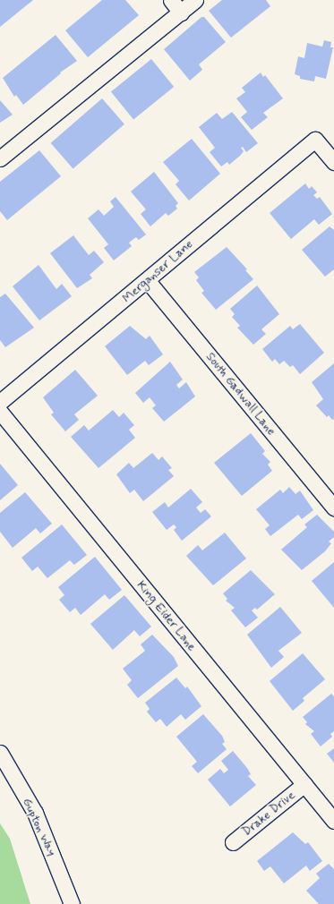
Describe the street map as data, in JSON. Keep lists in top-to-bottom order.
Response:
{
  "streets": {
    "street": [
      "Merganser Lane",
      "South Gadwall Lane",
      "King Eider Lane",
      "Drake Drive",
      "Gupton Way"
    ]
  },
  "crossings": [
    ["Merganser Lane", "South Gadwall Lane"],
    ["King Eider Lane", "Drake Drive"]
  ]
}
